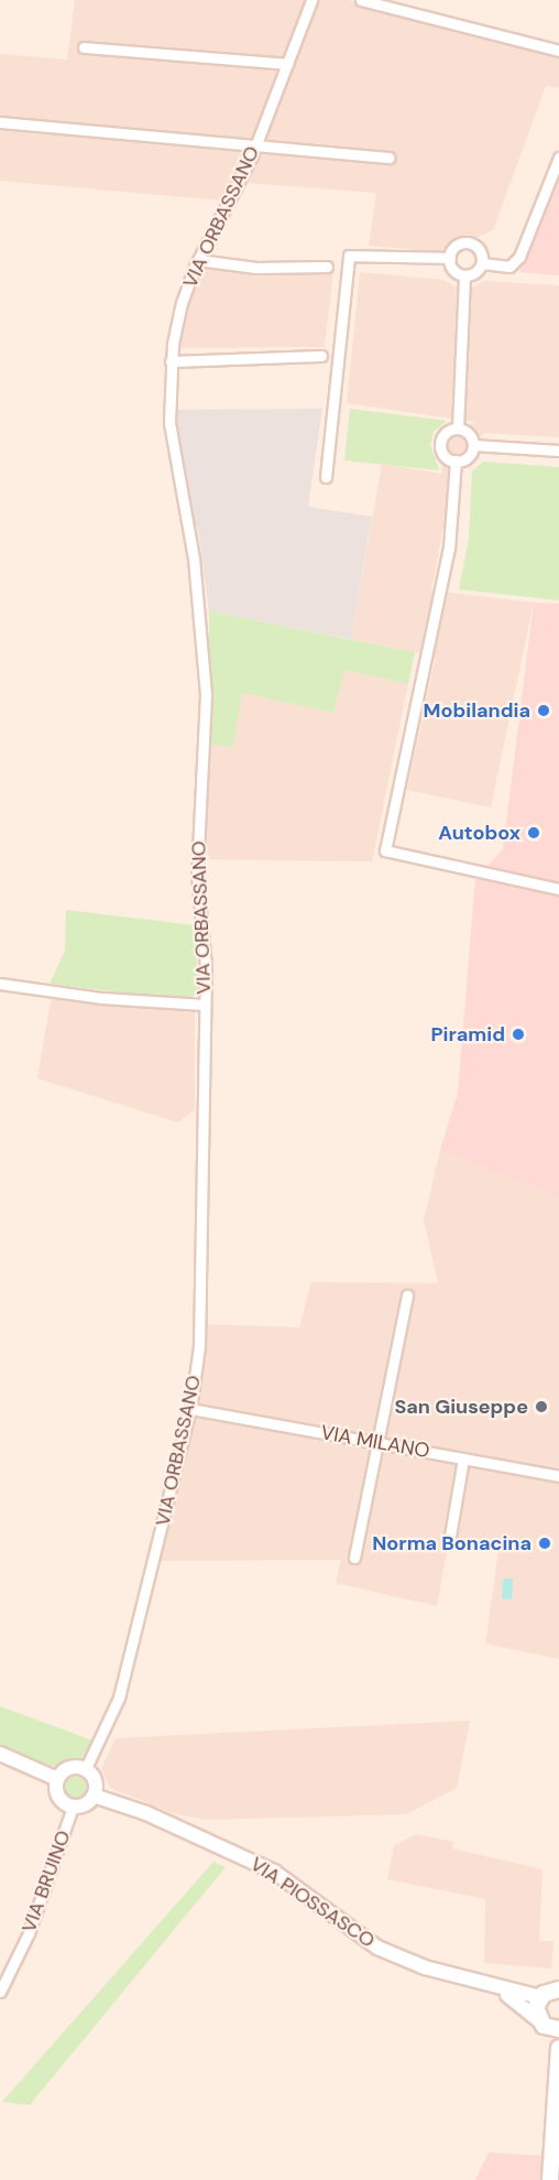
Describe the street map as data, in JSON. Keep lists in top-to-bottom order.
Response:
{
  "streets": {
    "street": [
      "VIA ORBASSANO",
      "VIA MILANO",
      "VIA BRUINO",
      "VIA PIOSSASCO"
    ]
  },
  "crossings": [
    ["VIA ORBASSANO", "VIA MILANO"],
    ["VIA ORBASSANO", "VIA BRUINO"],
    ["VIA ORBASSANO", "VIA PIOSSASCO"],
    ["VIA BRUINO", "VIA PIOSSASCO"]
  ],
  "places": [
    "Mobilandia",
    "Autobox",
    "Piramid",
    "San Giuseppe",
    "Norma Bonacina"
  ]
}
